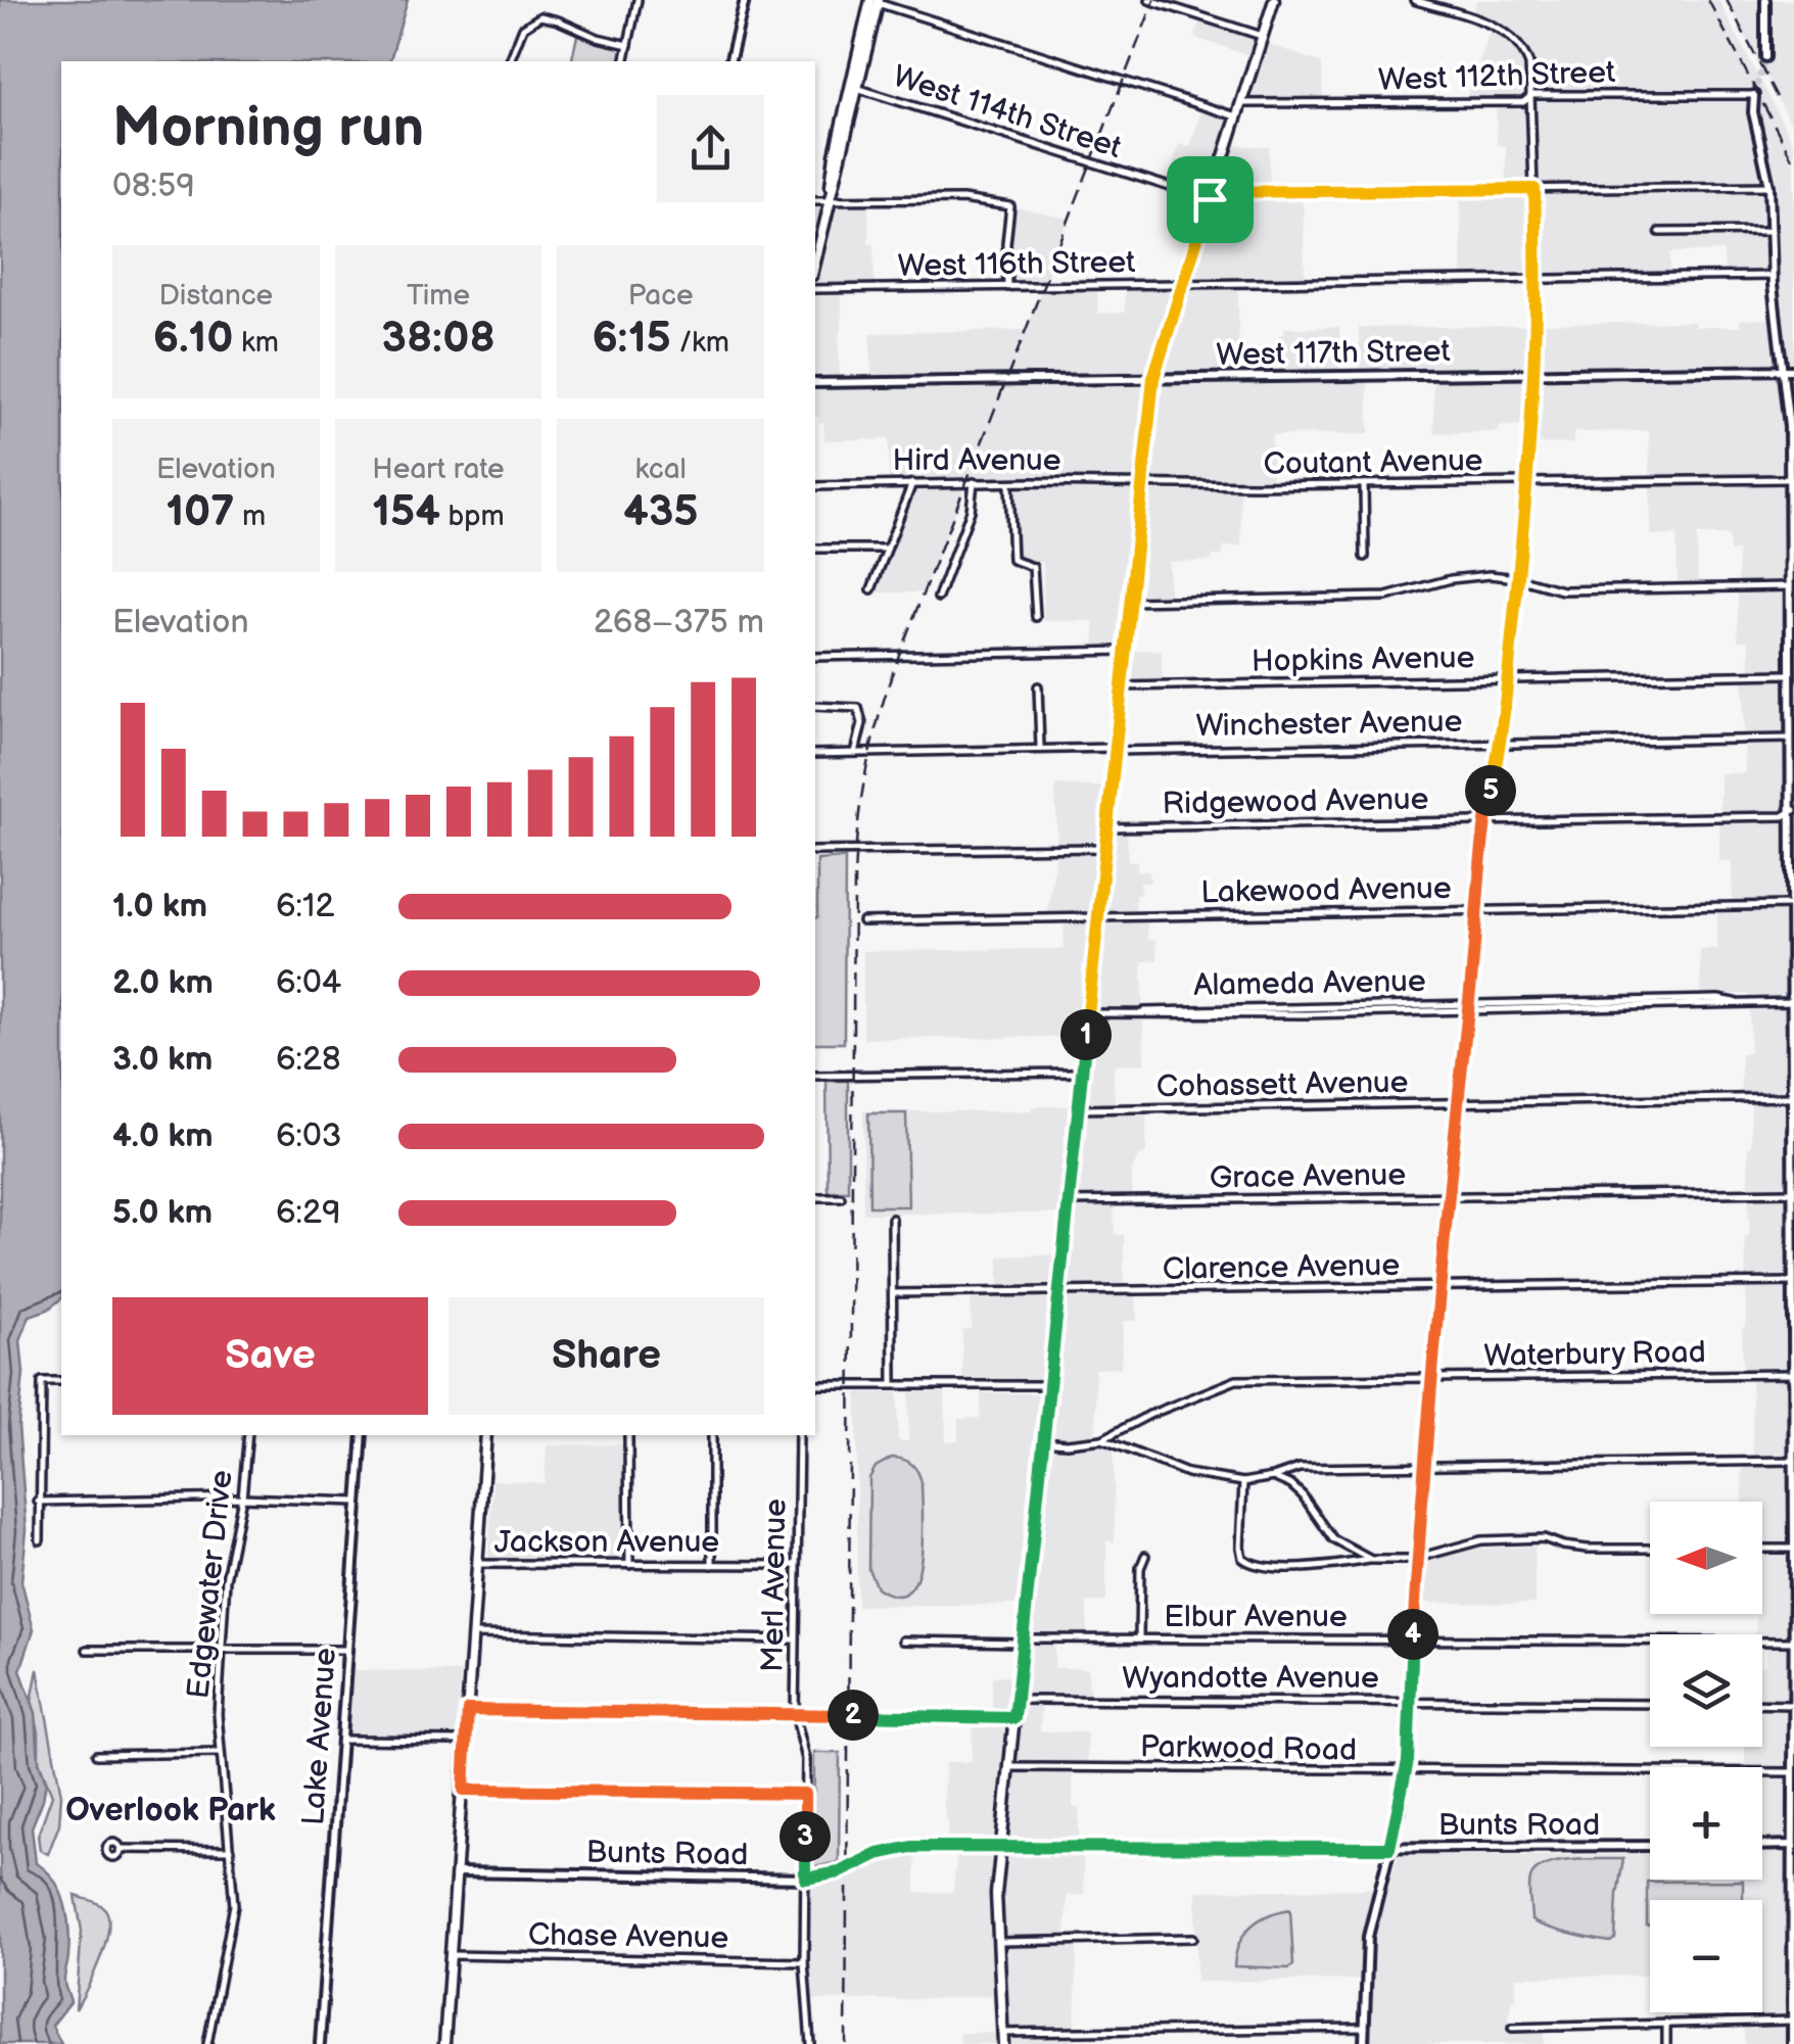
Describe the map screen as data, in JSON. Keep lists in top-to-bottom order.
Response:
{
  "streets": {
    "street": [
      "West 112th Street",
      "West 114th Street",
      "West 116th Street",
      "West 117th Street",
      "Hird Avenue",
      "Coutant Avenue",
      "Hopkins Avenue",
      "Winchester Avenue",
      "Ridgewood Avenue",
      "Lakewood Avenue",
      "Alameda Avenue",
      "Cohassett Avenue",
      "Grace Avenue",
      "Clarence Avenue",
      "Waterbury Road",
      "Jackson Avenue",
      "Edgewater Drive",
      "Merl Avenue",
      "Elbur Avenue",
      "Wyandotte Avenue",
      "Lake Avenue",
      "Parkwood Road",
      "Bunts Road",
      "Chase Avenue"
    ]
  },
  "crossings": [
    ["Hird Avenue", "Coutant Avenue"],
    ["Jackson Avenue", "Merl Avenue"],
    ["Merl Avenue", "Bunts Road"],
    ["Merl Avenue", "Chase Avenue"]
  ],
  "districts": ["Overlook Park"],
  "north": "left",
  "page": {
    "heading": ["Morning run", "08:59"],
    "stats": [
      ["Distance", "6.10 km"],
      ["Time", "38:08"],
      ["Pace", "6:15 /km"],
      ["Elevation", "107 m"],
      ["Heart rate", "154 bpm"],
      ["kcal", "435"]
    ],
    "chart": ["Elevation", "268–375 m"],
    "pins": [
      "5",
      "1",
      "4",
      "2",
      "3"
    ],
    "list": [
      {
        "name": "1.0 km",
        "note": "6:12"
      },
      {
        "name": "2.0 km",
        "note": "6:04"
      },
      {
        "name": "3.0 km",
        "note": "6:28"
      },
      {
        "name": "4.0 km",
        "note": "6:03"
      },
      {
        "name": "5.0 km",
        "note": "6:29"
      }
    ],
    "buttons": ["Save", "Share"],
    "map_buttons": ["+", "−"]
  }
}
